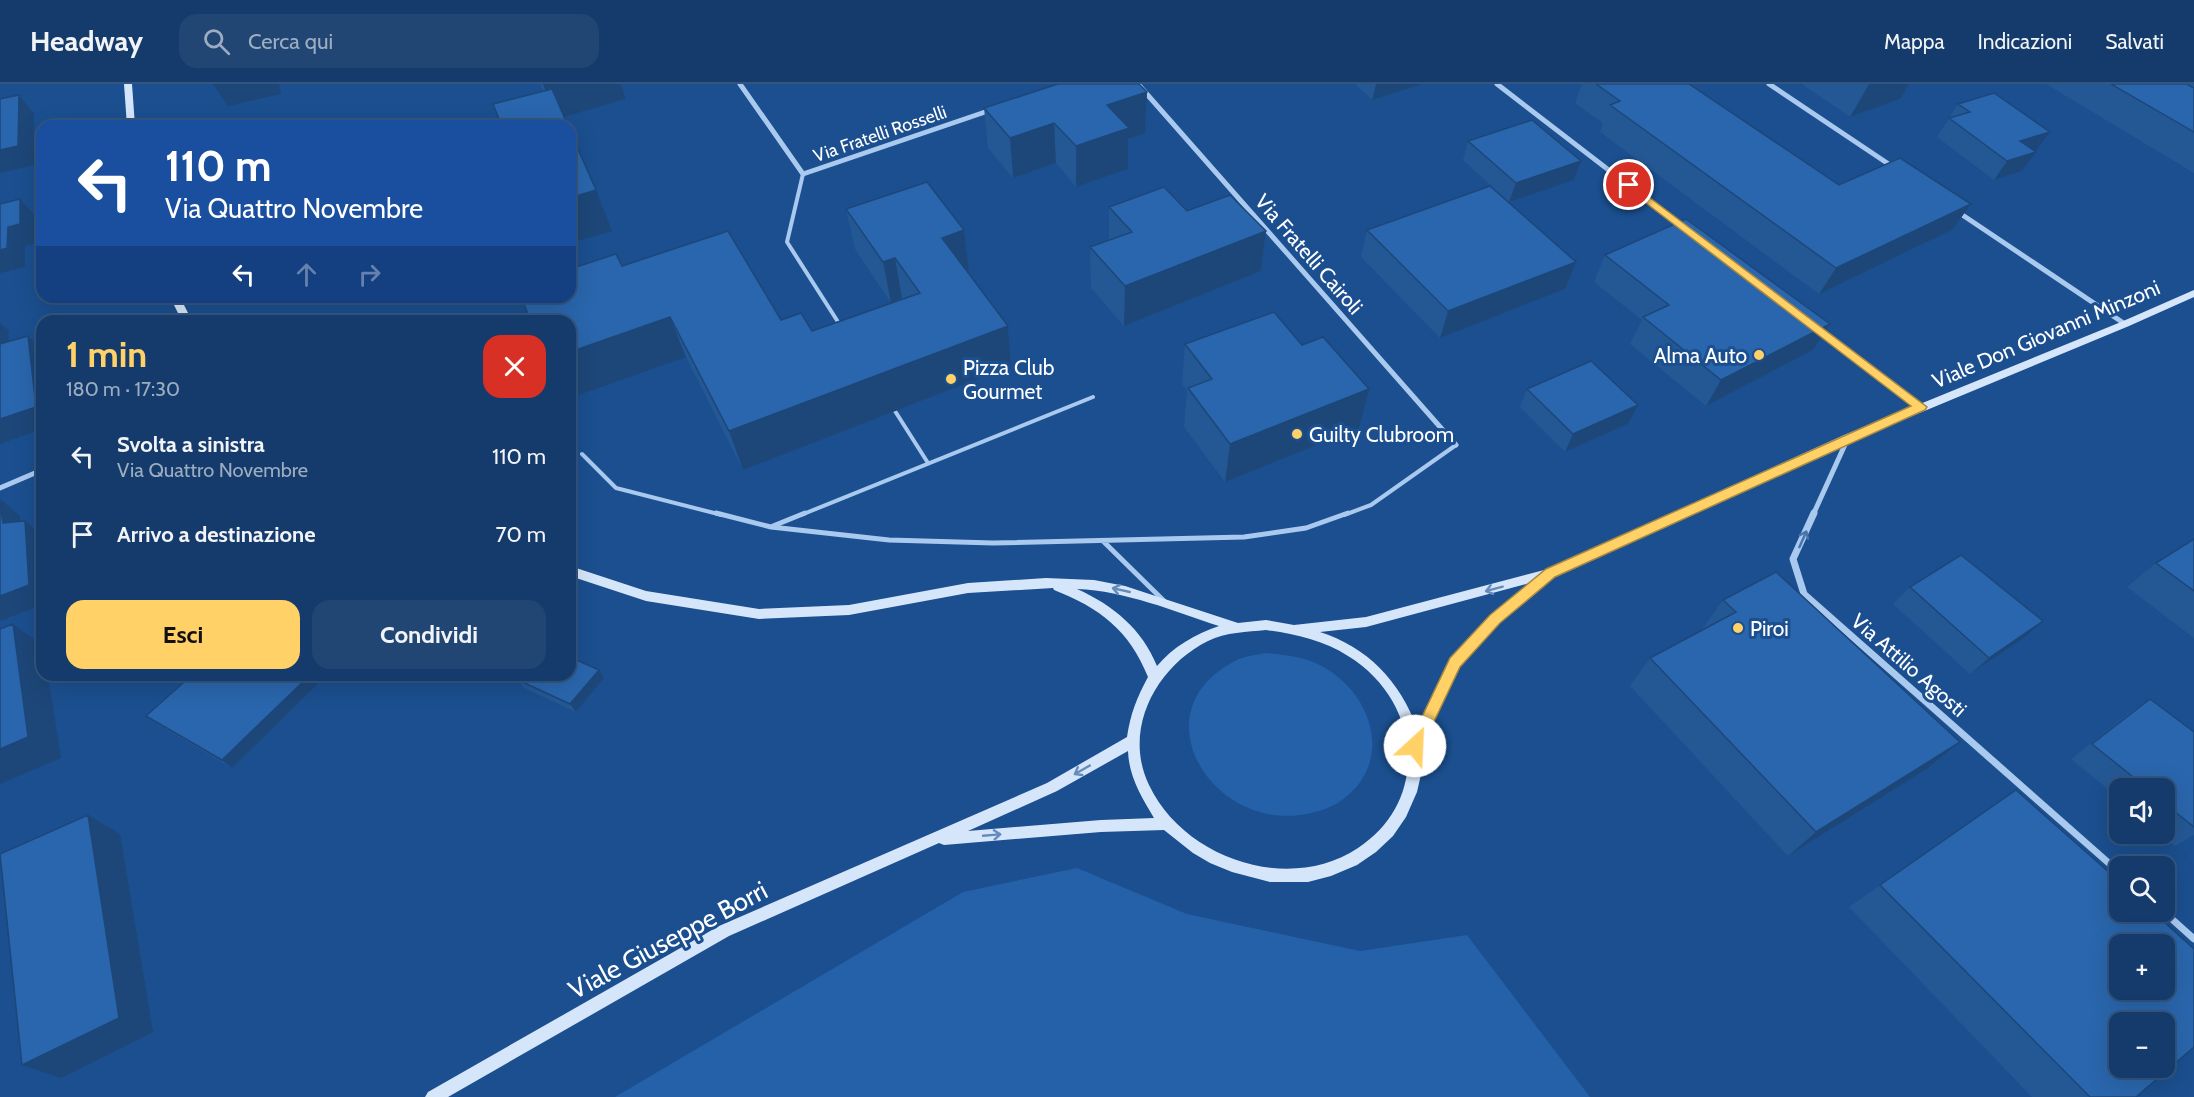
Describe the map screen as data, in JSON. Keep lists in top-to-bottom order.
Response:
{
  "streets": {
    "main road": ["Viale Don Giovanni Minzoni", "Viale Giuseppe Borri"],
    "street": ["Via Fratelli Rosselli", "Via Fratelli Cairoli", "Via Attilio Agosti"]
  },
  "crossings": [
    ["Viale Don Giovanni Minzoni", "Via Attilio Agosti"]
  ],
  "one_way": ["Via Attilio Agosti"],
  "places": [
    "Alma Auto",
    "Pizza Club Gourmet",
    "Guilty Clubroom",
    "Piroi"
  ],
  "page": {
    "header": "Headway",
    "search": "Cerca qui",
    "nav": ["Mappa", "Indicazioni", "Salvati"],
    "turn": ["110 m", "Via Quattro Novembre"],
    "heading": ["1 min", "180 m · 17:30"],
    "list": [
      {
        "name": "Svolta a sinistra",
        "note": "Via Quattro Novembre",
        "value": "110 m"
      },
      {
        "name": "Arrivo a destinazione",
        "value": "70 m"
      }
    ],
    "buttons": ["Esci", "Condividi"],
    "map_buttons": ["+", "−"]
  }
}
